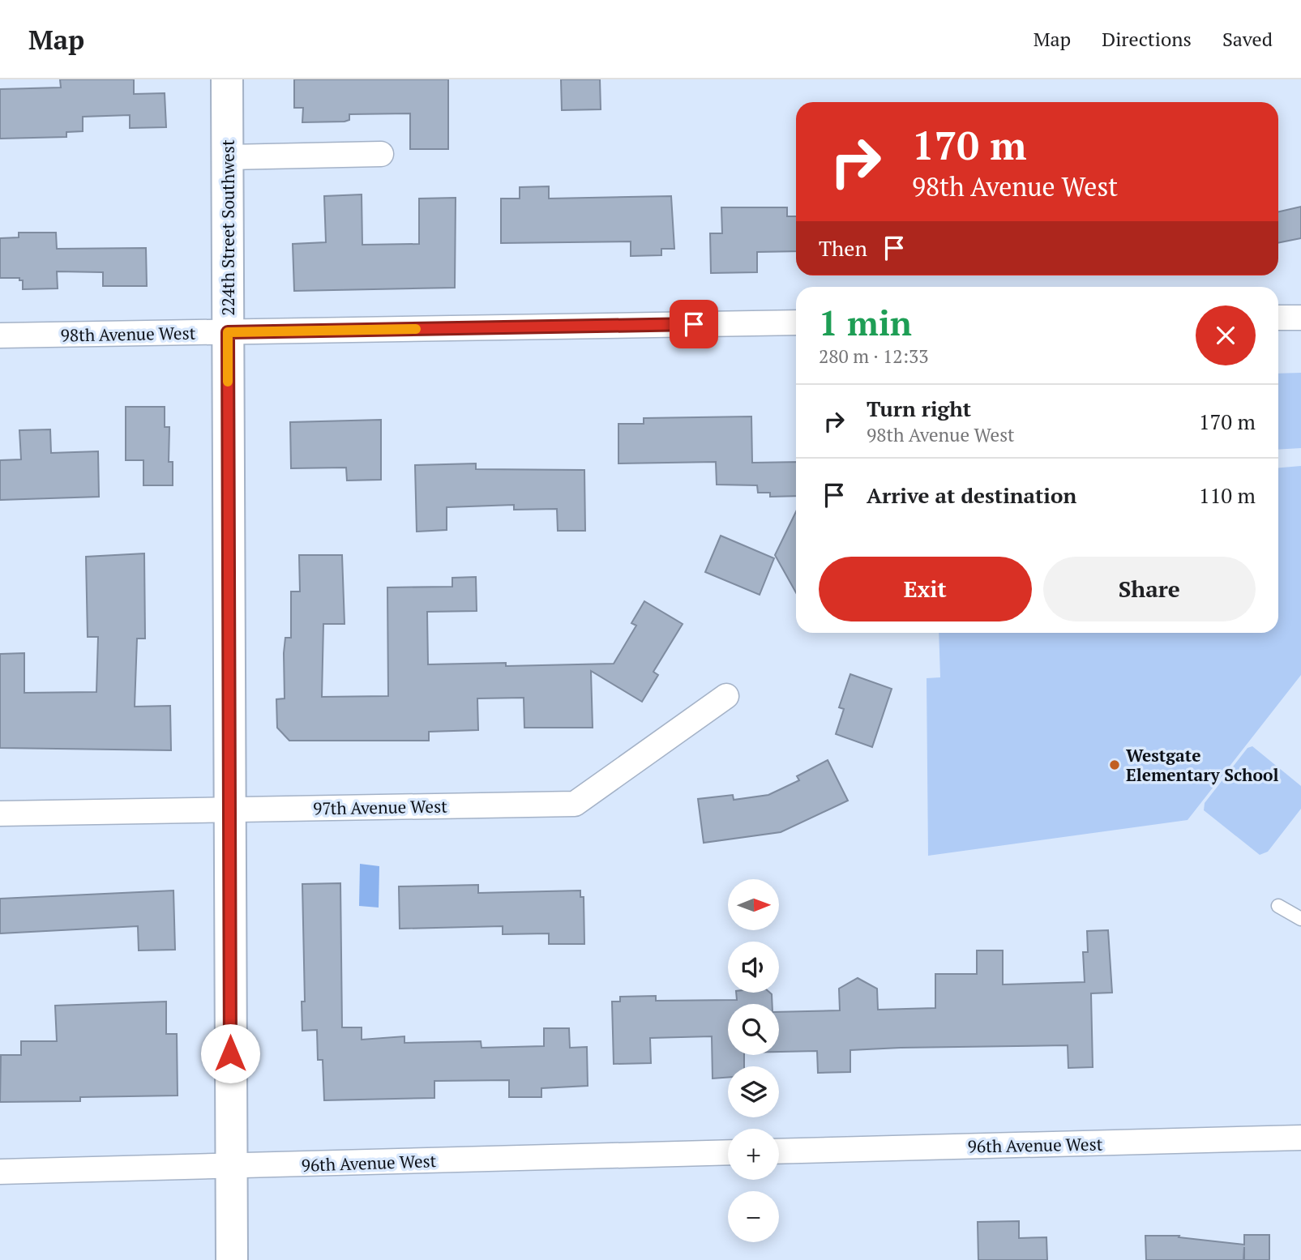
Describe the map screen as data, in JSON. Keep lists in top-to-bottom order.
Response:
{
  "streets": {
    "street": [
      "224th Street Southwest",
      "98th Avenue West",
      "97th Avenue West",
      "96th Avenue West"
    ]
  },
  "crossings": [
    ["224th Street Southwest", "98th Avenue West"],
    ["224th Street Southwest", "97th Avenue West"],
    ["224th Street Southwest", "96th Avenue West"]
  ],
  "places": ["Westgate Elementary School"],
  "north": "right",
  "page": {
    "header": "Map",
    "nav": ["Map", "Directions", "Saved"],
    "turn": ["170 m", "98th Avenue West"],
    "then": "Then",
    "heading": ["1 min", "280 m · 12:33"],
    "list": [
      {
        "name": "Turn right",
        "note": "98th Avenue West",
        "value": "170 m"
      },
      {
        "name": "Arrive at destination",
        "value": "110 m"
      }
    ],
    "buttons": ["Exit", "Share"],
    "map_buttons": ["+", "−"]
  }
}
